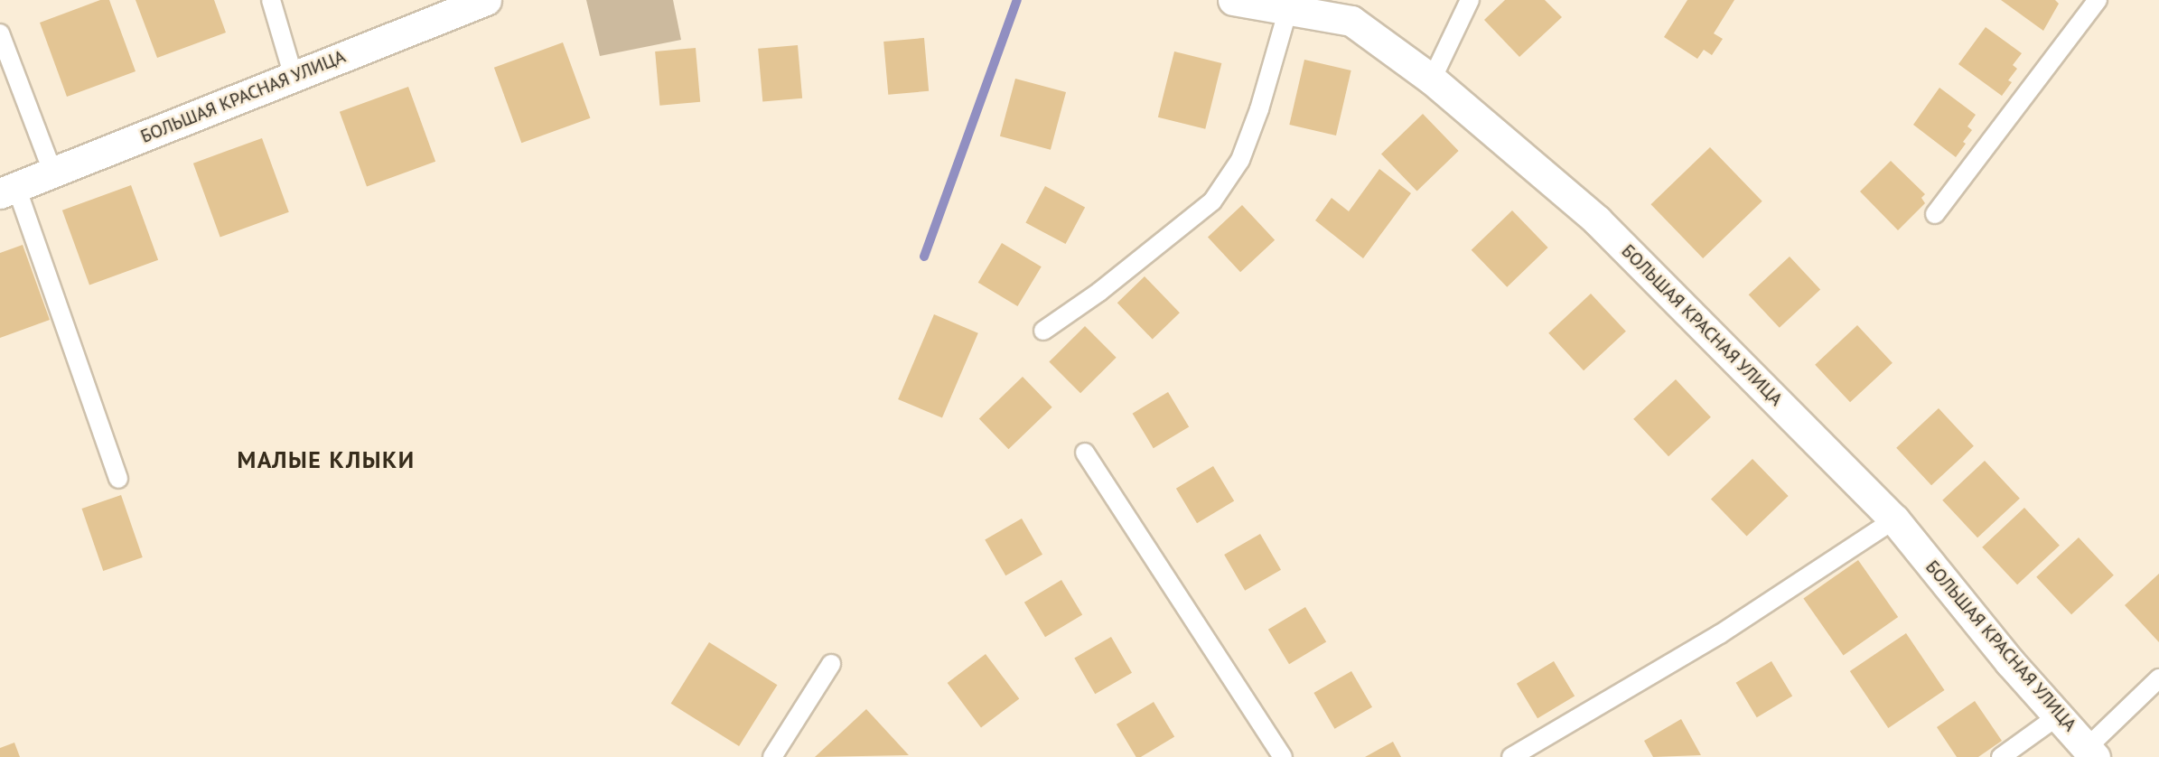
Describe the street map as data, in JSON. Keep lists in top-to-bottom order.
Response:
{
  "streets": {
    "street": ["БОЛЬШАЯ КРАСНАЯ УЛИЦА"]
  },
  "districts": ["МАЛЫЕ КЛЫКИ"]
}
